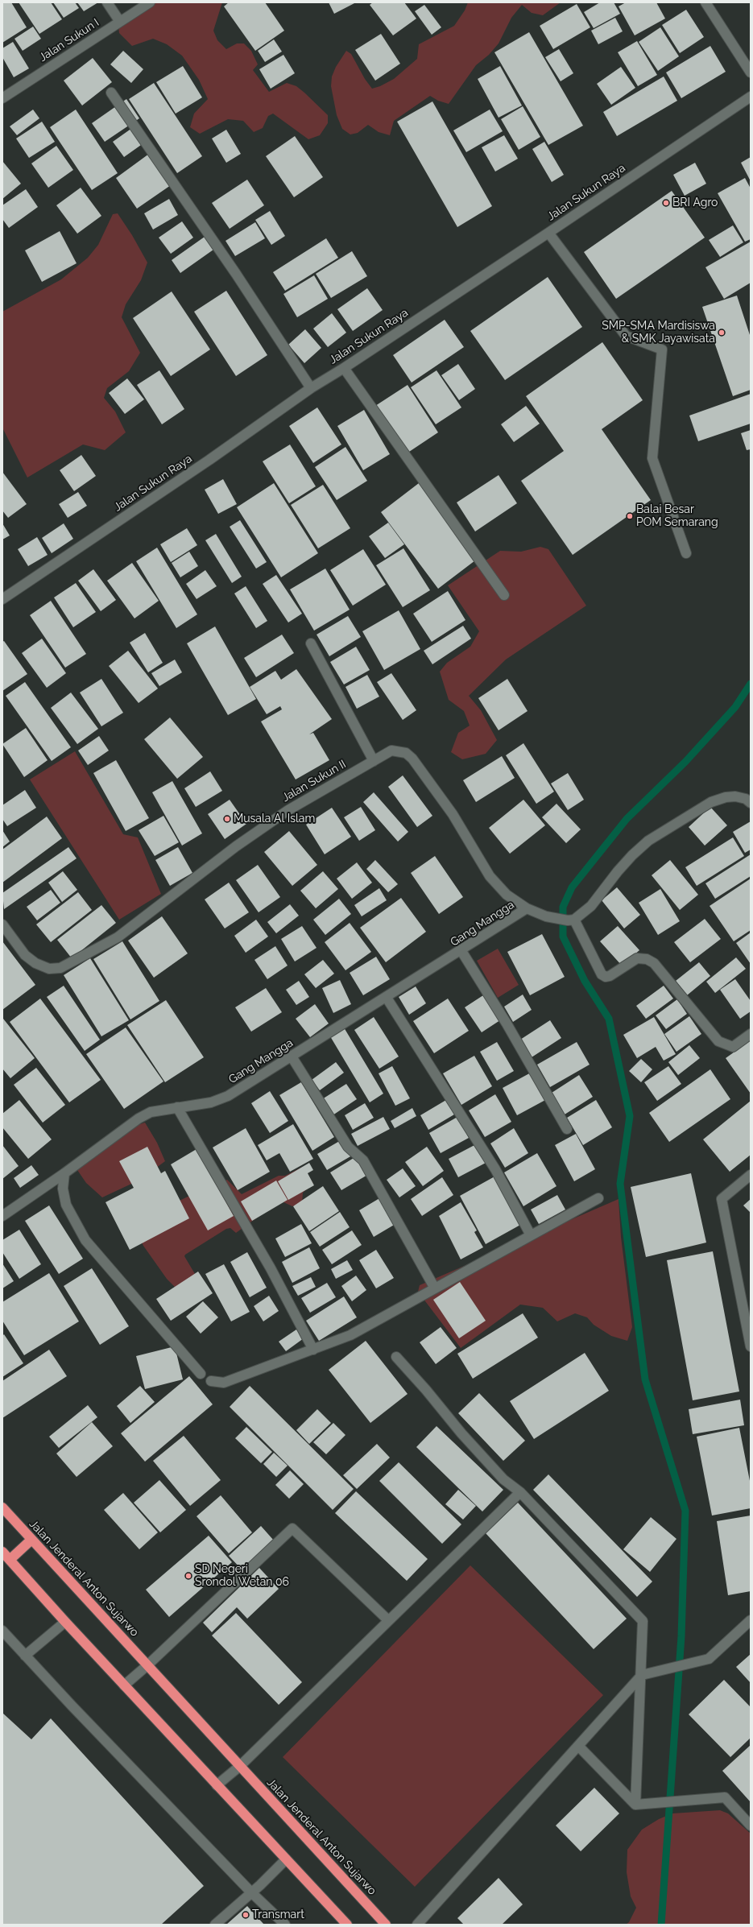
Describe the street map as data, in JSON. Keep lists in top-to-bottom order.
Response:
{
  "streets": {
    "highway": ["Jalan Jenderal Anton Sujarwo"],
    "street": [
      "Jalan Sukun I",
      "Jalan Sukun Raya",
      "Jalan Sukun II",
      "Gang Mangga"
    ]
  },
  "crossings": [
    ["Jalan Sukun II", "Gang Mangga"]
  ],
  "places": [
    "BRI Agro",
    "SMP-SMA Mardisiswa & SMK Jayawisata",
    "Balai Besar POM Semarang",
    "Musala Al Islam",
    "SD Negeri Srondol Wetan 06",
    "Transmart"
  ]
}
